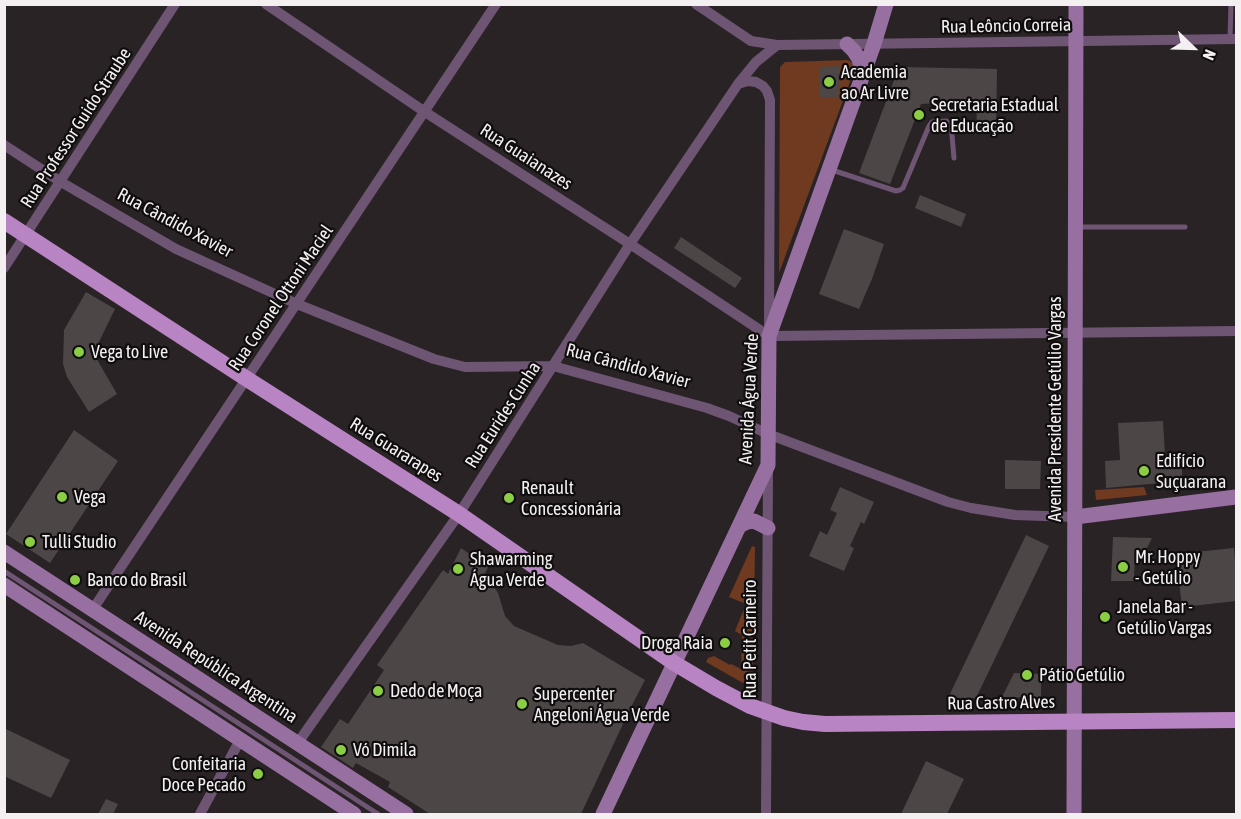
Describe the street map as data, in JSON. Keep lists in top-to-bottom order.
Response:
{
  "streets": {
    "main road": [
      "Rua Cândido Xavier",
      "Avenida Água Verde",
      "Avenida Presidente Getúlio Vargas",
      "Rua Guararapes",
      "Avenida República Argentina",
      "Rua Castro Alves"
    ],
    "street": [
      "Rua Leôncio Correia",
      "Rua Professor Guido Straube",
      "Rua Guaianazes",
      "Rua Coronel Ottoni Maciel",
      "Rua Eurides Cunha",
      "Rua Petit Carneiro"
    ]
  },
  "crossings": [
    ["Rua Leôncio Correia", "Avenida Água Verde"],
    ["Rua Leôncio Correia", "Avenida Presidente Getúlio Vargas"],
    ["Rua Leôncio Correia", "Rua Eurides Cunha"],
    ["Rua Professor Guido Straube", "Rua Cândido Xavier"],
    ["Rua Professor Guido Straube", "Rua Guararapes"],
    ["Rua Guaianazes", "Rua Coronel Ottoni Maciel"],
    ["Rua Guaianazes", "Avenida Água Verde"],
    ["Rua Guaianazes", "Rua Eurides Cunha"],
    ["Rua Cândido Xavier", "Rua Coronel Ottoni Maciel"],
    ["Rua Cândido Xavier", "Avenida Água Verde"],
    ["Rua Cândido Xavier", "Avenida Presidente Getúlio Vargas"],
    ["Rua Cândido Xavier", "Rua Eurides Cunha"],
    ["Rua Coronel Ottoni Maciel", "Rua Guararapes"],
    ["Rua Coronel Ottoni Maciel", "Avenida República Argentina"],
    ["Avenida Água Verde", "Rua Guararapes"],
    ["Avenida Água Verde", "Rua Petit Carneiro"],
    ["Avenida Presidente Getúlio Vargas", "Rua Castro Alves"],
    ["Rua Eurides Cunha", "Rua Guararapes"],
    ["Rua Eurides Cunha", "Avenida República Argentina"],
    ["Rua Guararapes", "Rua Petit Carneiro"],
    ["Rua Guararapes", "Rua Castro Alves"],
    ["Rua Petit Carneiro", "Rua Castro Alves"]
  ],
  "places": [
    "Academia ao Ar Livre",
    "Secretaria Estadual de Educação",
    "Vega to Live",
    "Edifício Suçuarana",
    "Vega",
    "Renault Concessionária",
    "Tulli Studio",
    "Mr. Hoppy - Getúlio",
    "Shawarming Água Verde",
    "Banco do Brasil",
    "Janela Bar - Getúlio Vargas",
    "Droga Raia",
    "Pátio Getúlio",
    "Dedo de Moça",
    "Supercenter Angeloni Água Verde",
    "Vó Dimila",
    "Confeitaria Doce Pecado"
  ],
  "north": "bottom right"
}
